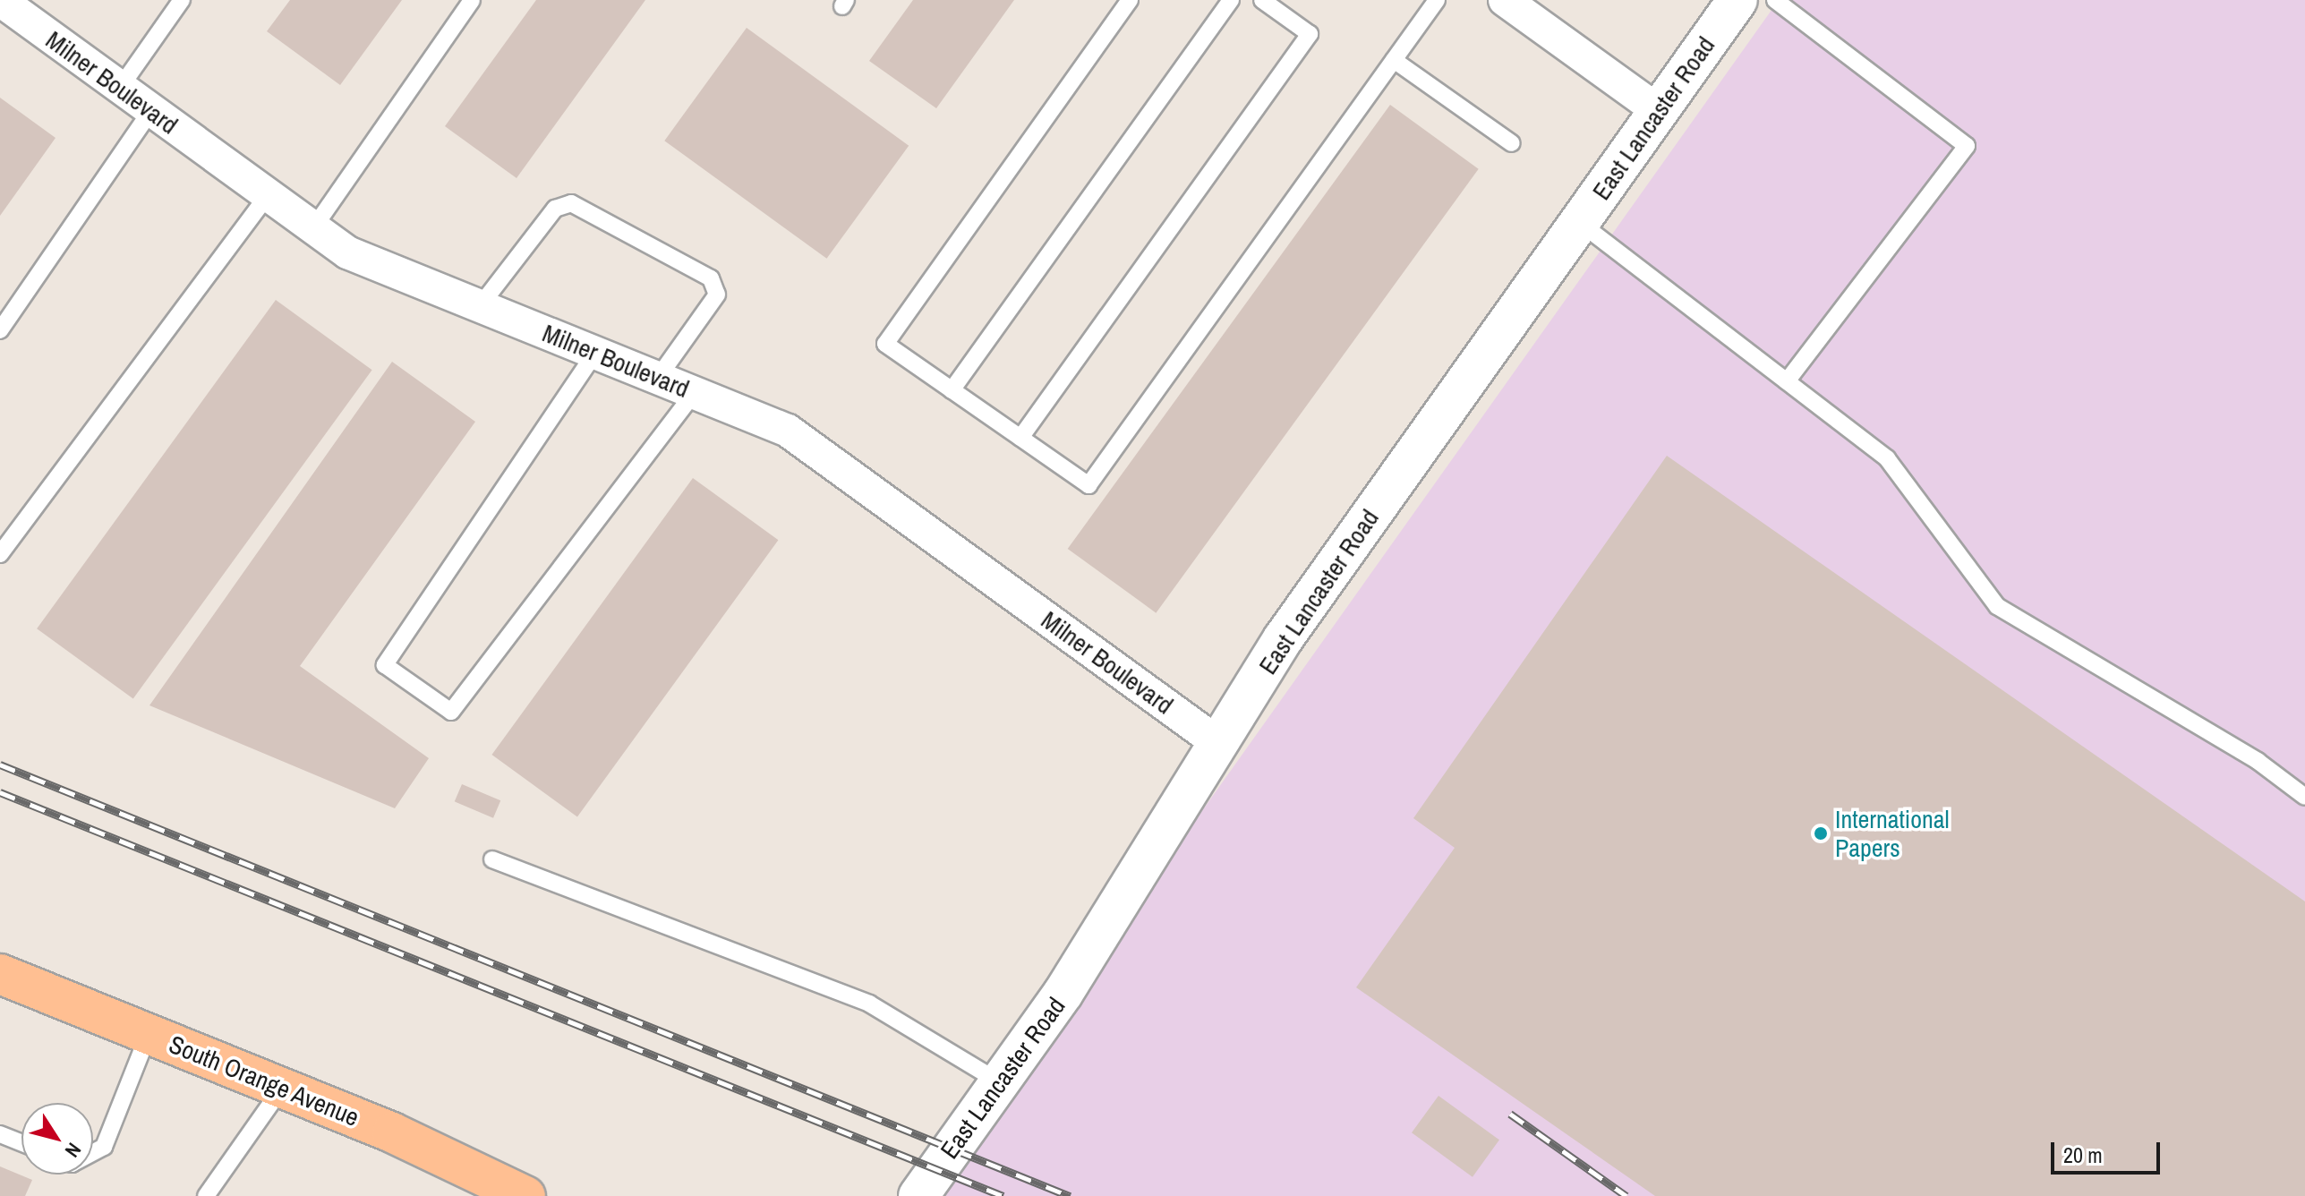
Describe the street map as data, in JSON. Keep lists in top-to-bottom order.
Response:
{
  "streets": {
    "main road": ["South Orange Avenue"],
    "street": ["Milner Boulevard", "East Lancaster Road"]
  },
  "crossings": [
    ["Milner Boulevard", "East Lancaster Road"]
  ],
  "places": ["International Papers"],
  "scale_bar": "20 m",
  "north": "bottom right"
}
